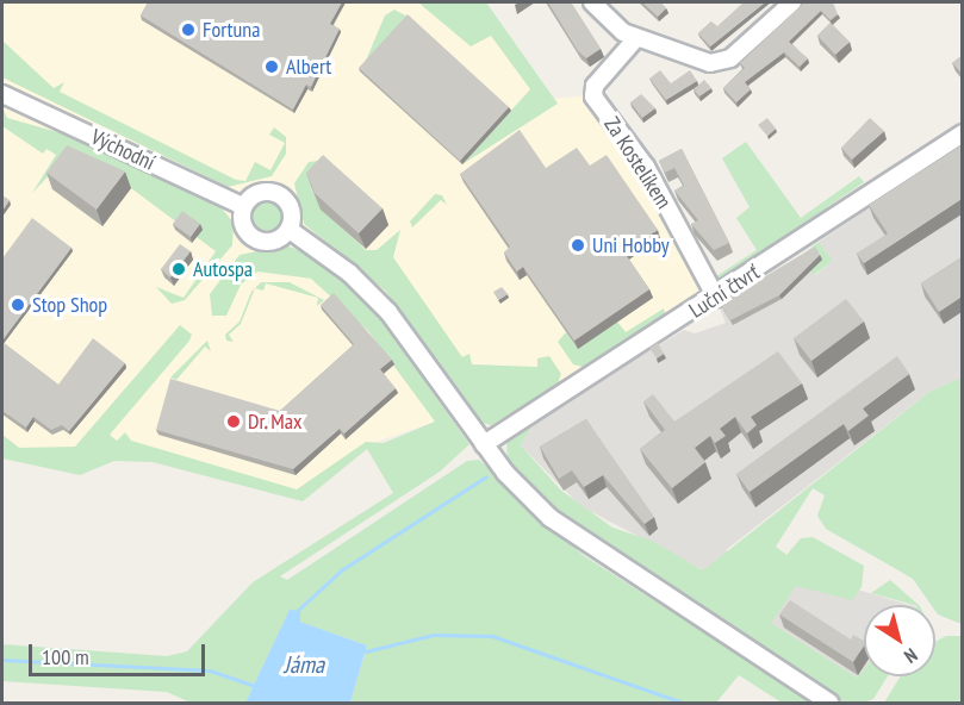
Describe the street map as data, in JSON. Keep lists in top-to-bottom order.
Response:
{
  "streets": {
    "street": ["Východní", "Za Kostelíkem", "Luční čtvrť"]
  },
  "crossings": [
    ["Za Kostelíkem", "Luční čtvrť"]
  ],
  "water": ["Jáma"],
  "places": [
    "Fortuna",
    "Albert",
    "Uni Hobby",
    "Autospa",
    "Stop Shop",
    "Dr. Max"
  ],
  "scale_bar": "100 m",
  "north": "bottom right"
}
